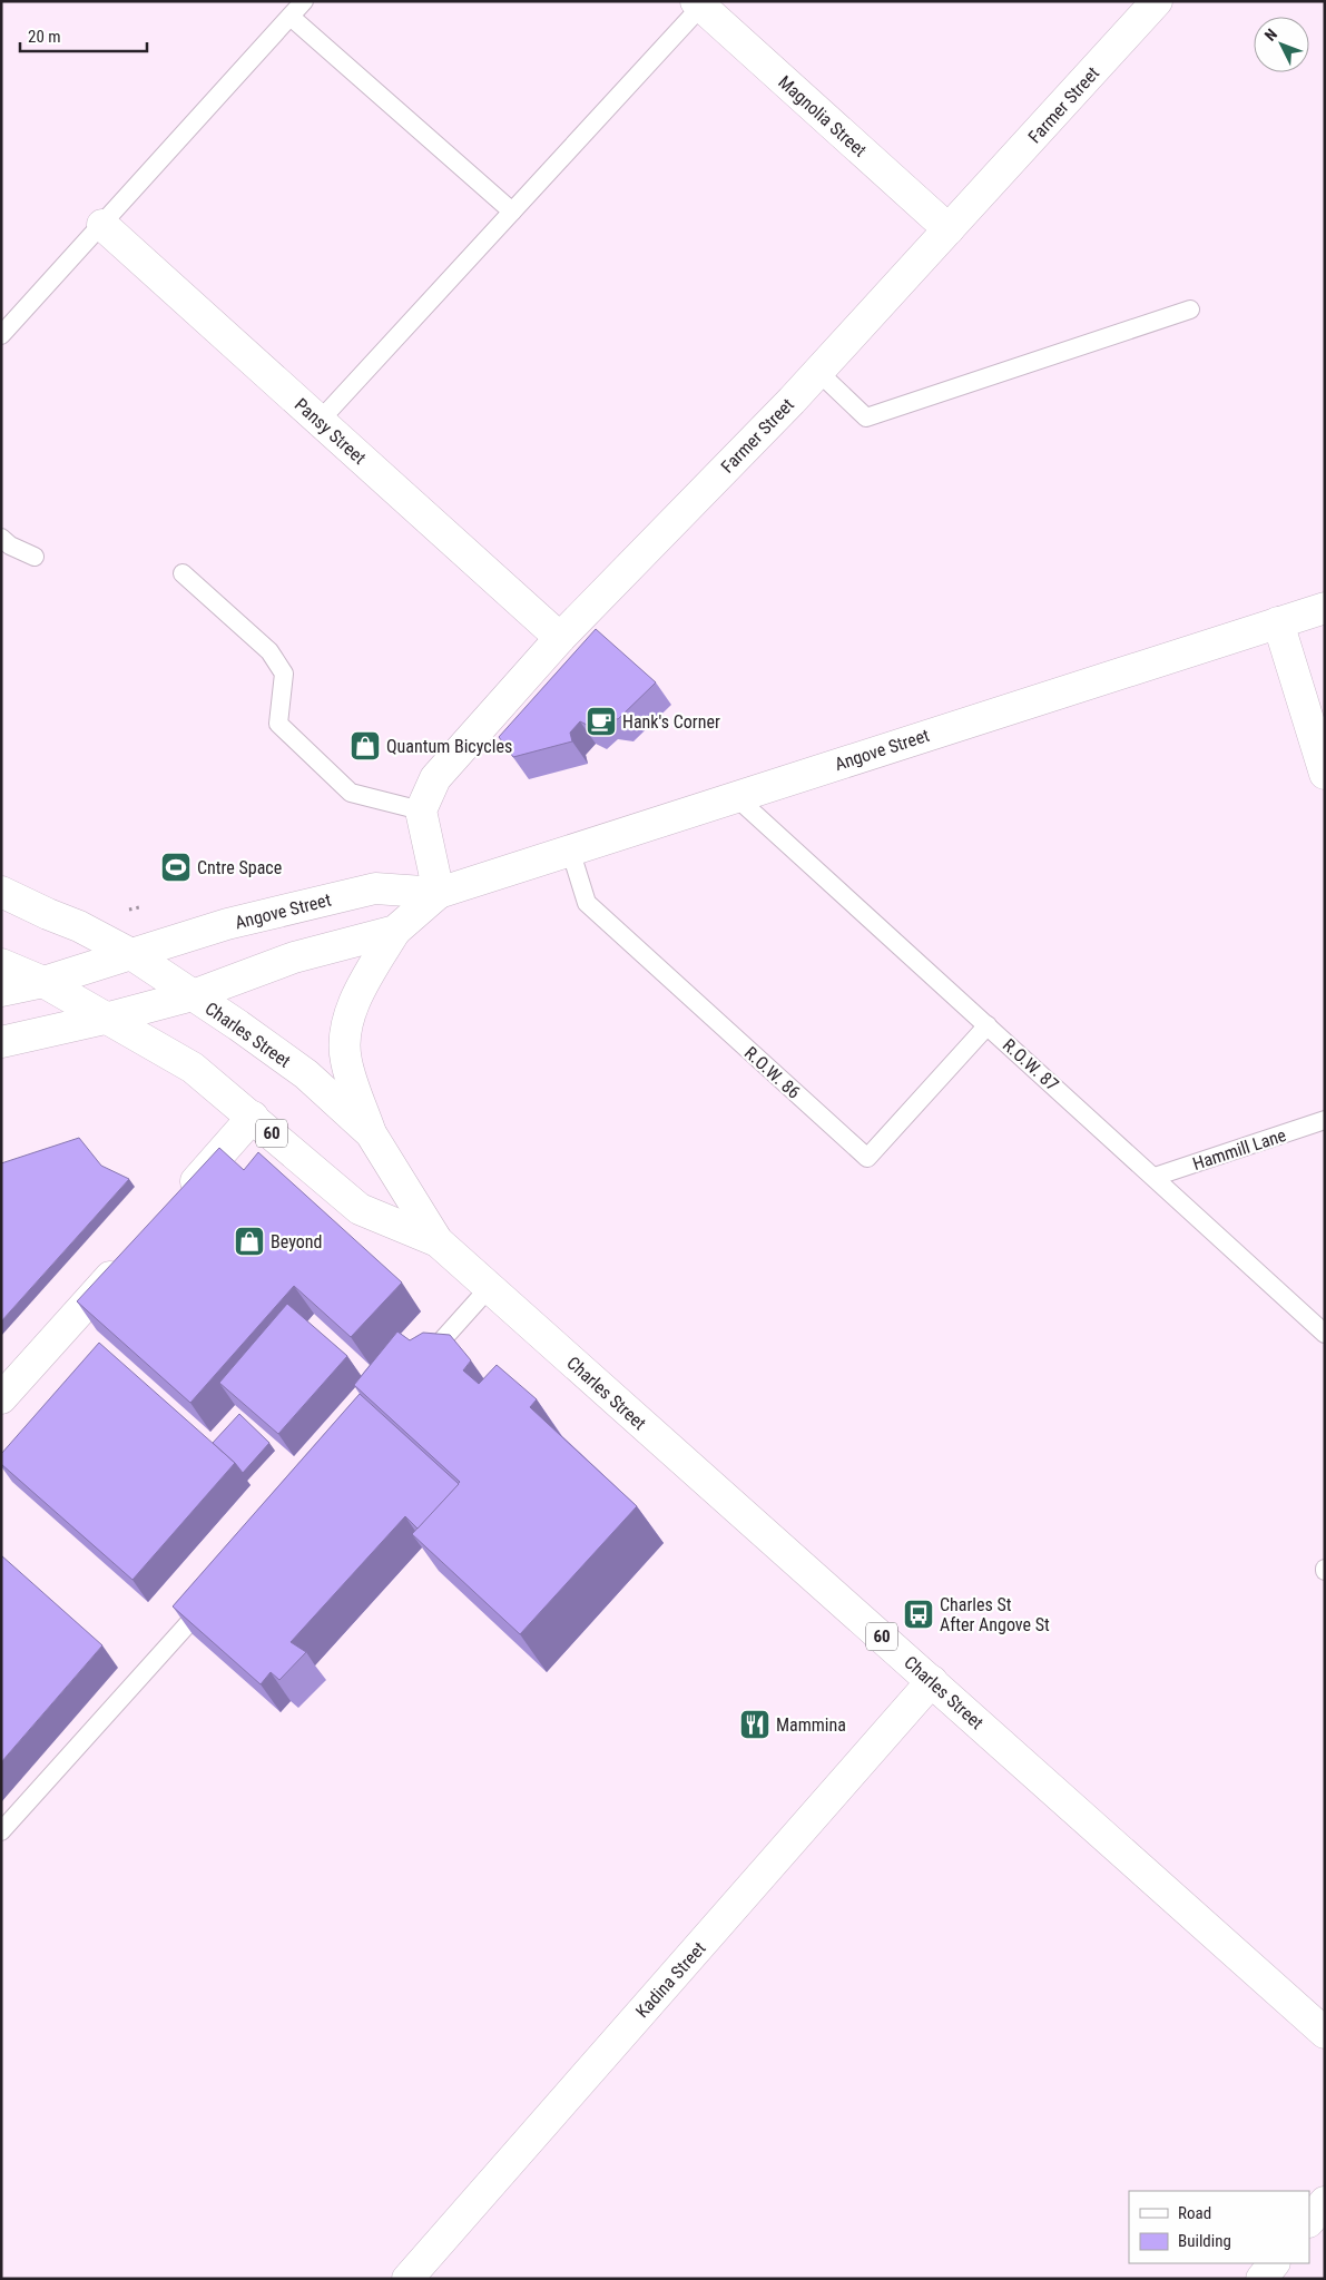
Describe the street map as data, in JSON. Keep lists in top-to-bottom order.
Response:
{
  "streets": {
    "main road": [
      "Farmer Street",
      "Magnolia Street",
      "Pansy Street",
      "Angove Street",
      "Charles Street",
      "60",
      "Kadina Street"
    ],
    "lane": ["R.O.W. 87", "R.O.W. 86", "Hammill Lane"]
  },
  "crossings": [
    ["Farmer Street", "Magnolia Street"],
    ["Farmer Street", "Pansy Street"],
    ["Angove Street", "Charles Street"],
    ["Angove Street", "R.O.W. 87"],
    ["Angove Street", "R.O.W. 86"],
    ["Charles Street", "Kadina Street"],
    ["R.O.W. 87", "R.O.W. 86"],
    ["R.O.W. 87", "Hammill Lane"]
  ],
  "places": {
    "cafe": ["Hank's Corner"],
    "shop": ["Quantum Bicycles", "Beyond"],
    "sports": ["Cntre Space"],
    "bus stop": ["Charles St After Angove St"],
    "restaurant": ["Mammina"]
  },
  "legend": ["Road", "Building"],
  "scale_bar": "20 m",
  "north": "top left"
}
